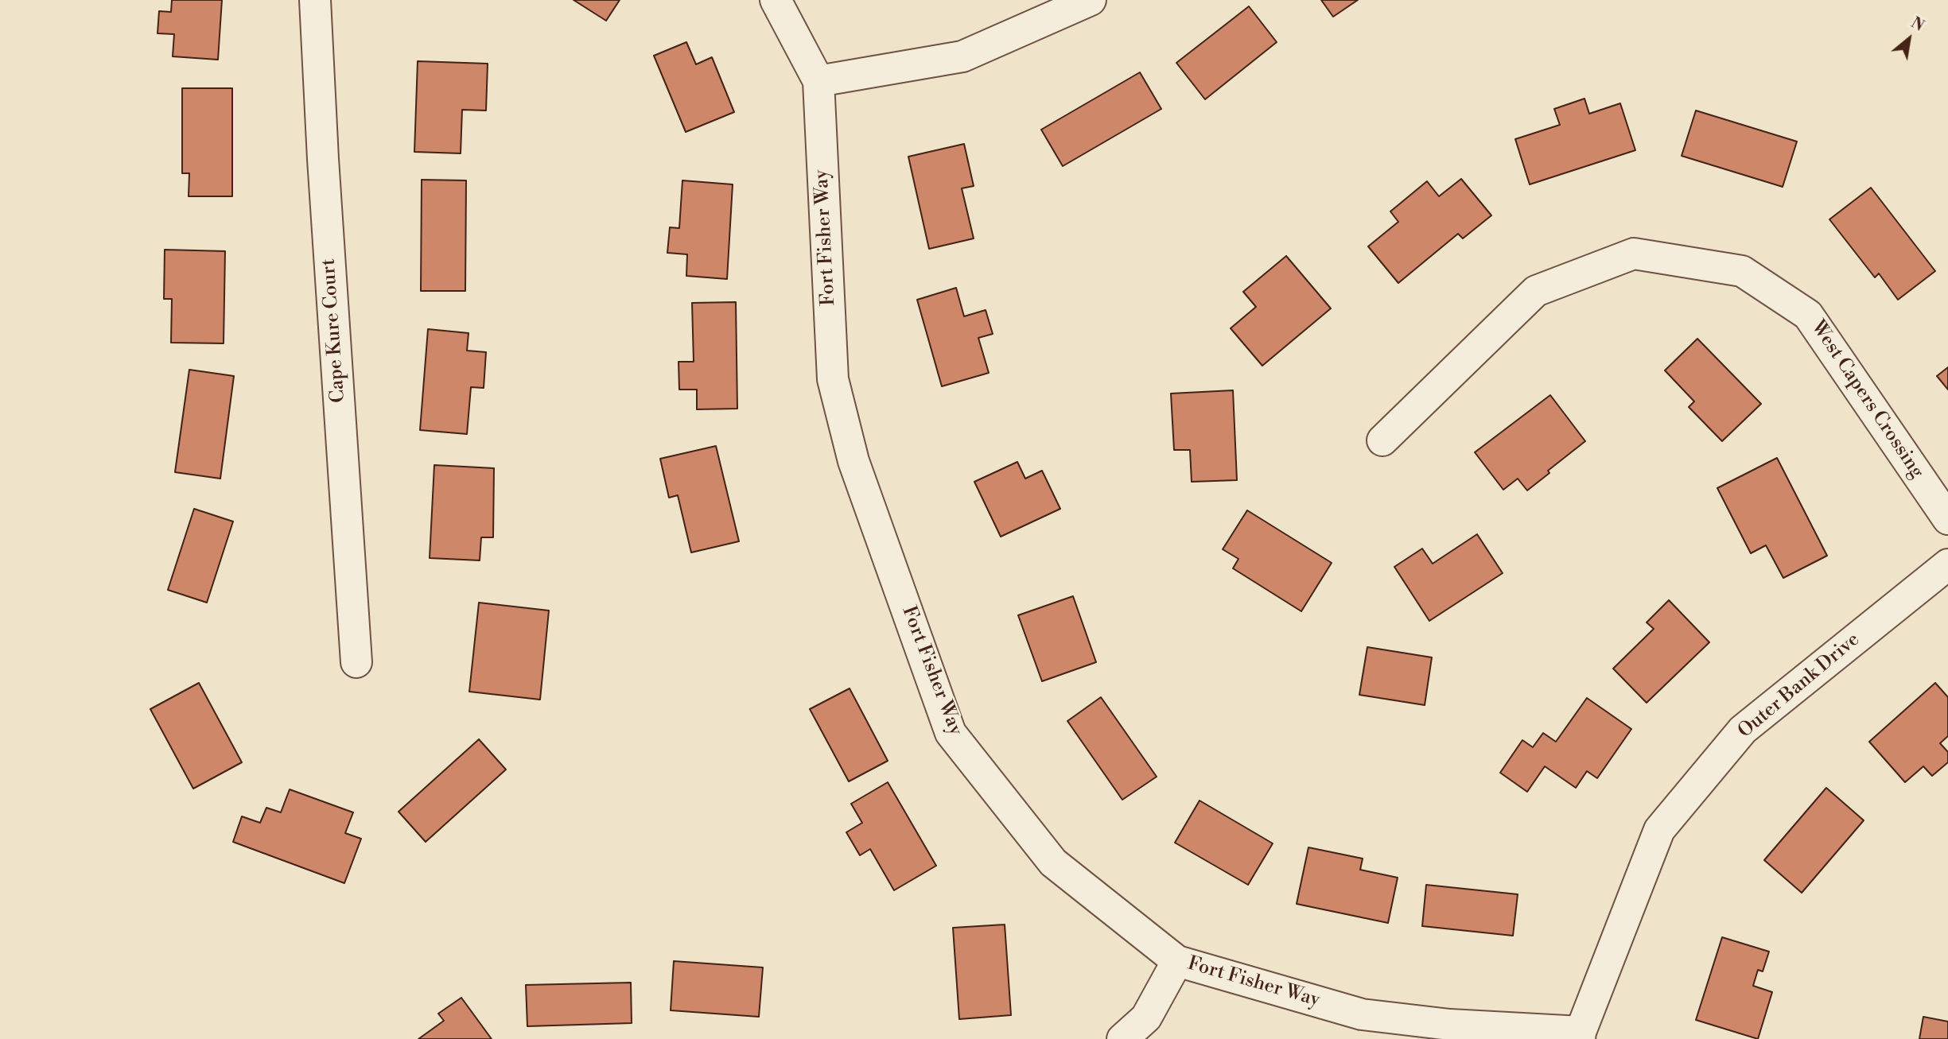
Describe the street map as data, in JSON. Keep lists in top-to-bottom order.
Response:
{
  "streets": {
    "street": [
      "Fort Fisher Way",
      "Cape Kure Court",
      "West Capers Crossing",
      "Outer Bank Drive"
    ]
  },
  "crossings": [
    ["Fort Fisher Way", "Outer Bank Drive"]
  ],
  "north": "top right"
}
